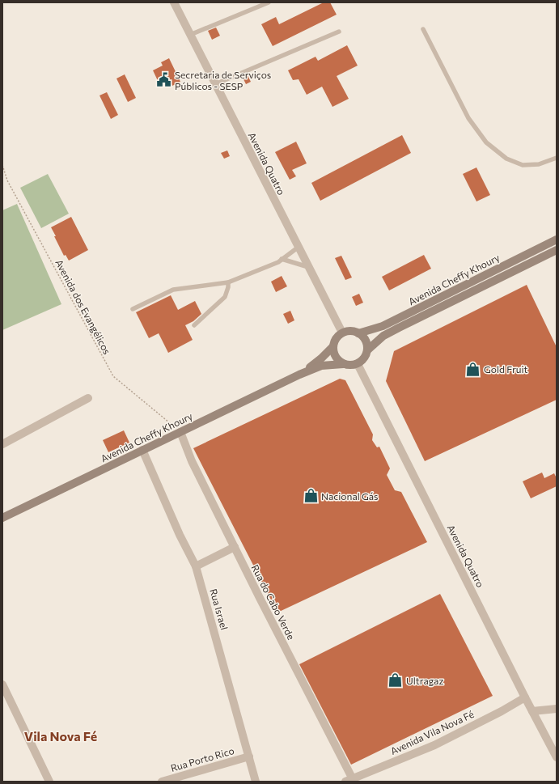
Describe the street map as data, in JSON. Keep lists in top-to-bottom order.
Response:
{
  "streets": {
    "main road": ["Avenida Cheffy Khoury"],
    "street": [
      "Avenida Quatro",
      "Rua do Cabo Verde",
      "Rua Israel",
      "Avenida Vila Nova Fé",
      "Rua Porto Rico"
    ],
    "path": ["Avenida dos Evangélicos"]
  },
  "crossings": [
    ["Avenida Quatro", "Avenida Cheffy Khoury"],
    ["Avenida Quatro", "Avenida Vila Nova Fé"],
    ["Avenida Cheffy Khoury", "Avenida dos Evangélicos"],
    ["Avenida Cheffy Khoury", "Rua do Cabo Verde"],
    ["Avenida Cheffy Khoury", "Rua Israel"],
    ["Avenida dos Evangélicos", "Rua do Cabo Verde"],
    ["Rua do Cabo Verde", "Avenida Vila Nova Fé"],
    ["Rua Israel", "Rua Porto Rico"]
  ],
  "districts": ["Vila Nova Fé"],
  "places": {
    "public building": ["Secretaria de Serviços Públicos - SESP"],
    "shop": ["Gold Fruit", "Nacional Gás", "Ultragaz"]
  }
}
